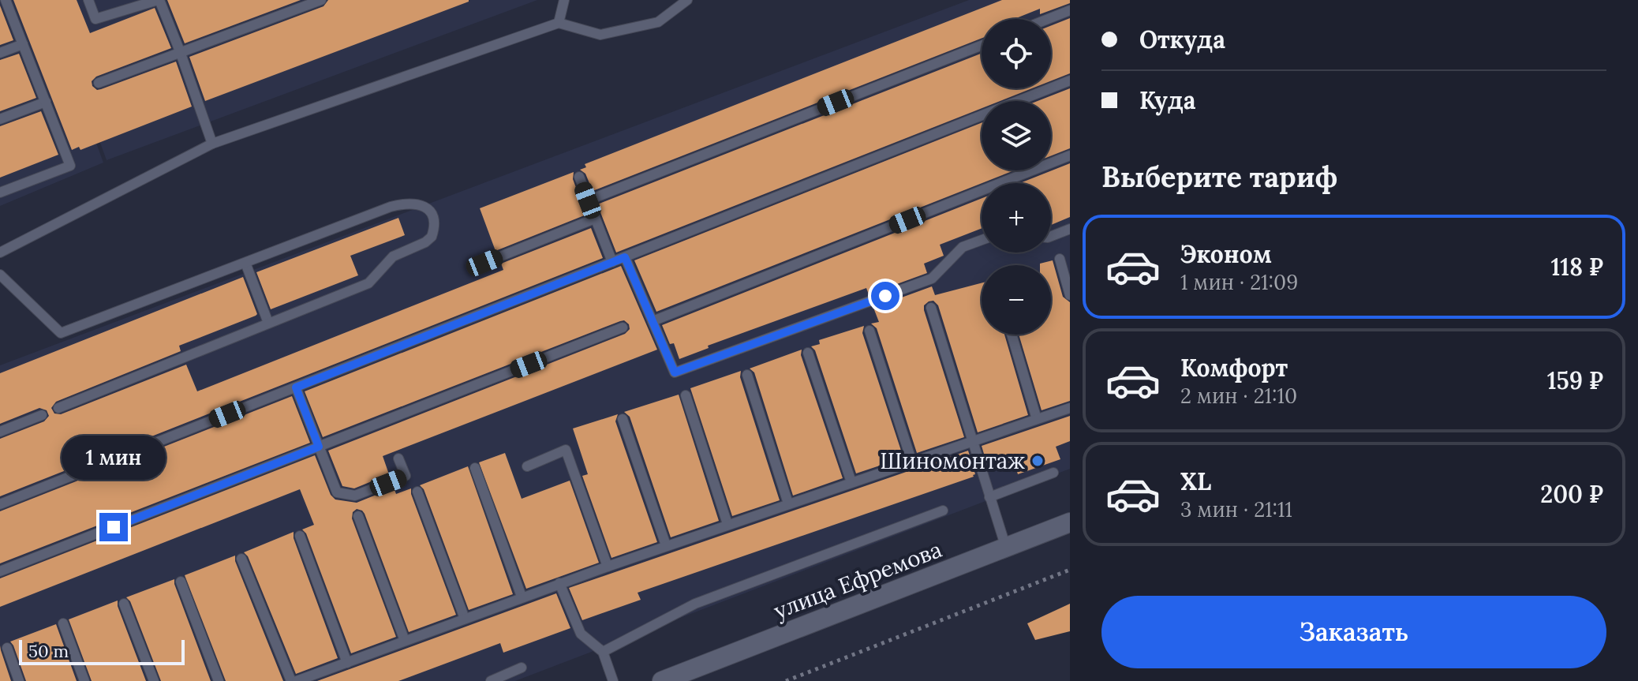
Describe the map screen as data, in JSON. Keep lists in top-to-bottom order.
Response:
{
  "streets": {
    "street": ["улица Ефремова"]
  },
  "places": ["Шиномонтаж"],
  "scale_bar": "50 m",
  "page": {
    "banner": ["Откуда", "Куда"],
    "map_buttons": ["+", "−"],
    "heading": "Выберите тариф",
    "list": [
      {
        "name": "Эконом",
        "note": "1 мин · 21:09",
        "value": "118 ₽"
      },
      {
        "name": "Комфорт",
        "note": "2 мин · 21:10",
        "value": "159 ₽"
      },
      {
        "name": "XL",
        "note": "3 мин · 21:11",
        "value": "200 ₽"
      }
    ],
    "bubble": "1 мин",
    "buttons": "Заказать",
    "scale": "50 m"
  }
}
